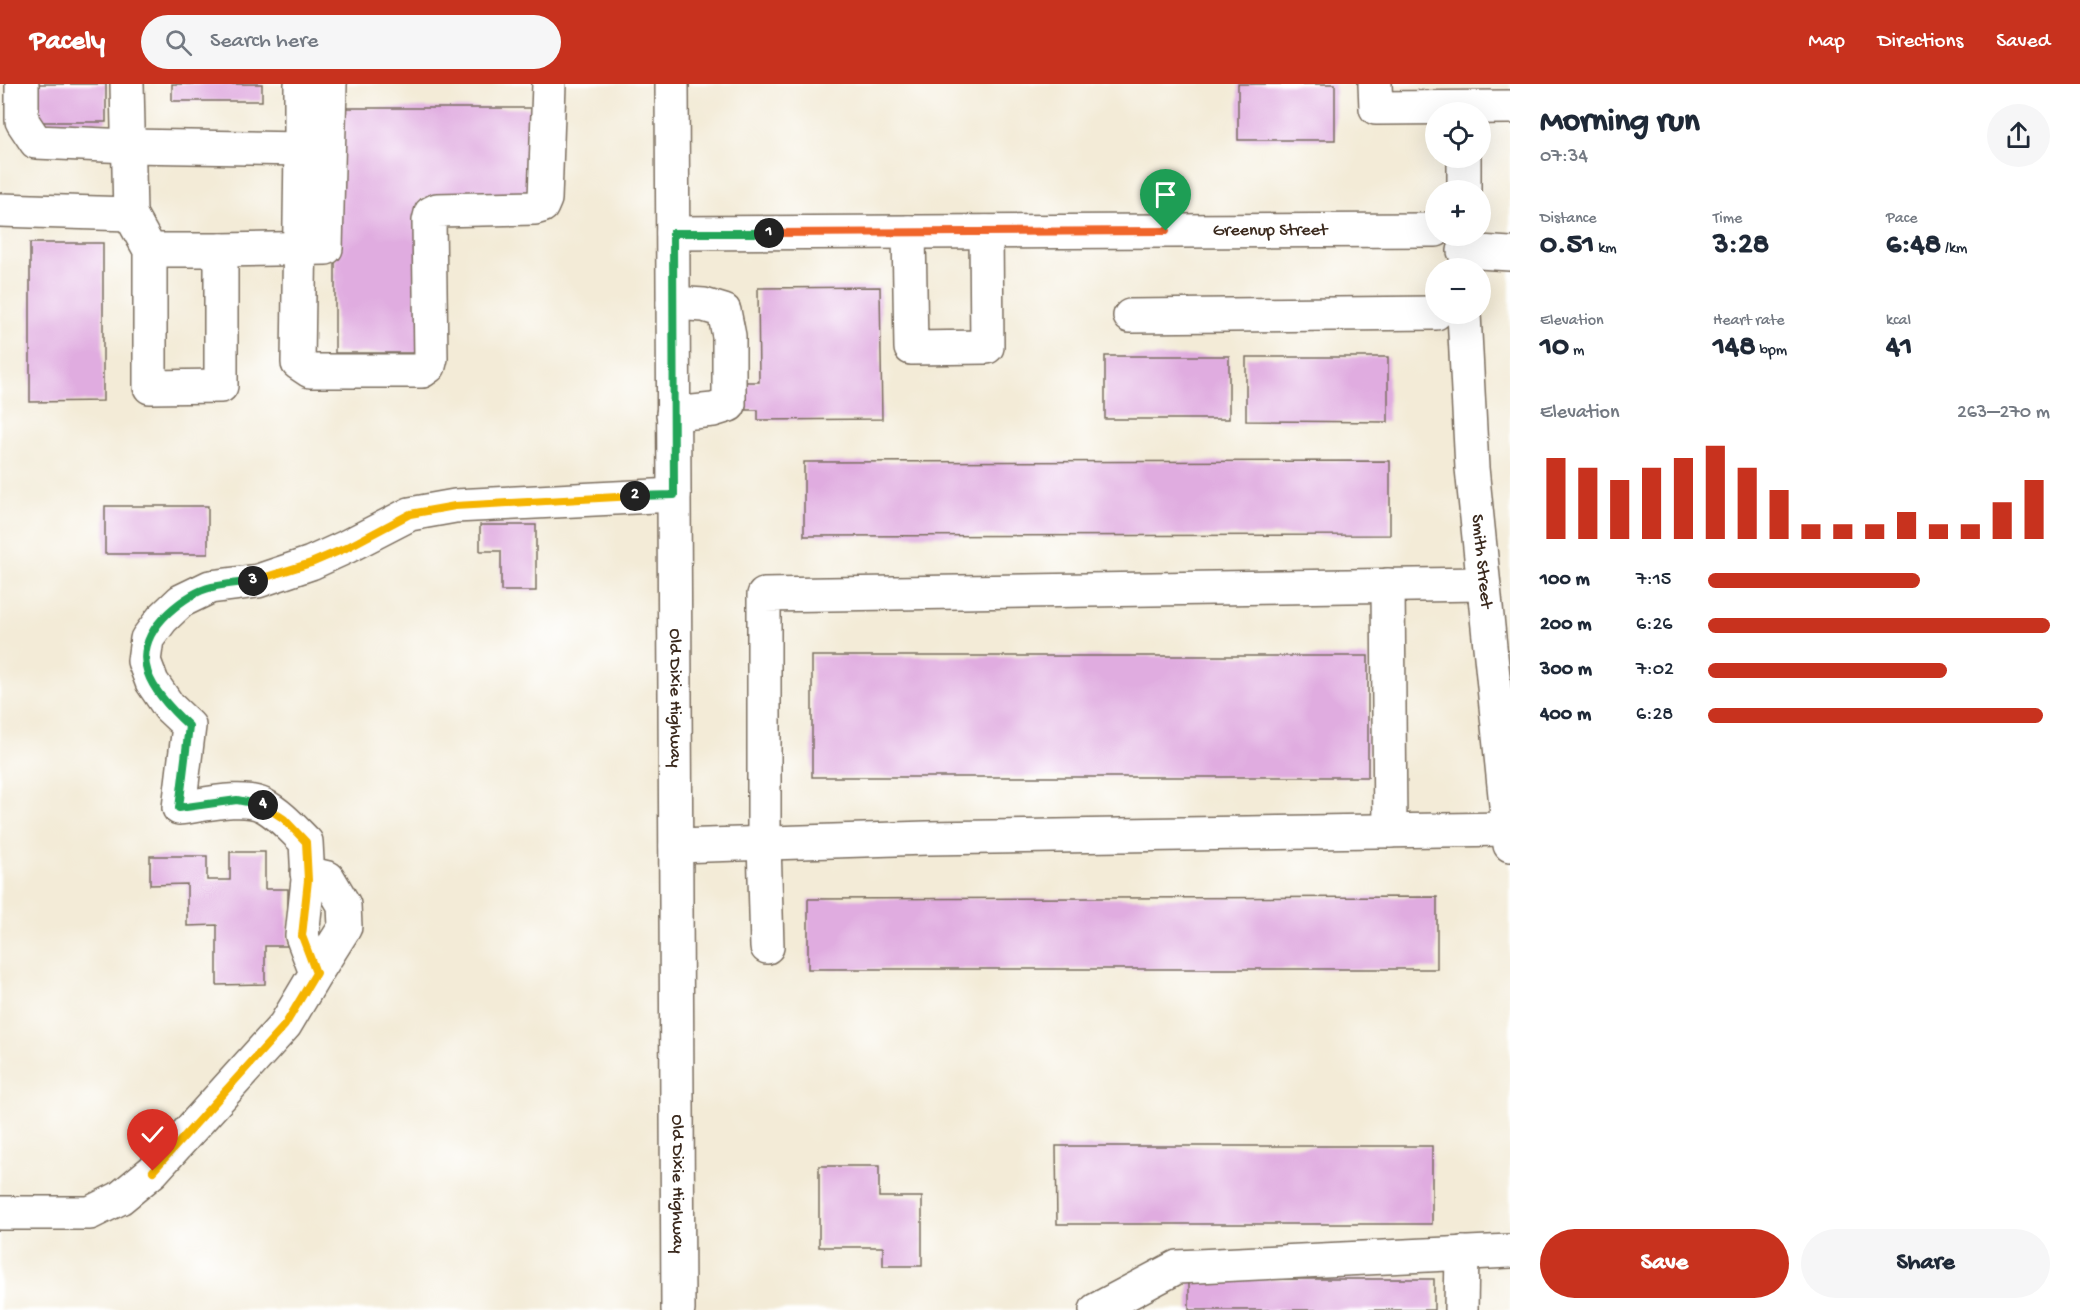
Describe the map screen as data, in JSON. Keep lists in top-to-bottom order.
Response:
{
  "streets": {
    "street": ["Greenup Street", "Smith Street", "Old Dixie Highway"]
  },
  "crossings": [
    ["Greenup Street", "Old Dixie Highway"]
  ],
  "page": {
    "header": "Pacely",
    "search": "Search here",
    "nav": ["Map", "Directions", "Saved"],
    "heading": ["Morning run", "07:34"],
    "map_buttons": ["+", "−"],
    "stats": [
      ["Distance", "0.51 km"],
      ["Time", "3:28"],
      ["Pace", "6:48 /km"],
      ["Elevation", "10 m"],
      ["Heart rate", "148 bpm"],
      ["kcal", "41"]
    ],
    "pins": [
      "1",
      "2",
      "3",
      "4"
    ],
    "chart": ["Elevation", "263–270 m"],
    "list": [
      {
        "name": "100 m",
        "note": "7:15"
      },
      {
        "name": "200 m",
        "note": "6:26"
      },
      {
        "name": "300 m",
        "note": "7:02"
      },
      {
        "name": "400 m",
        "note": "6:28"
      }
    ],
    "buttons": ["Save", "Share"]
  }
}
